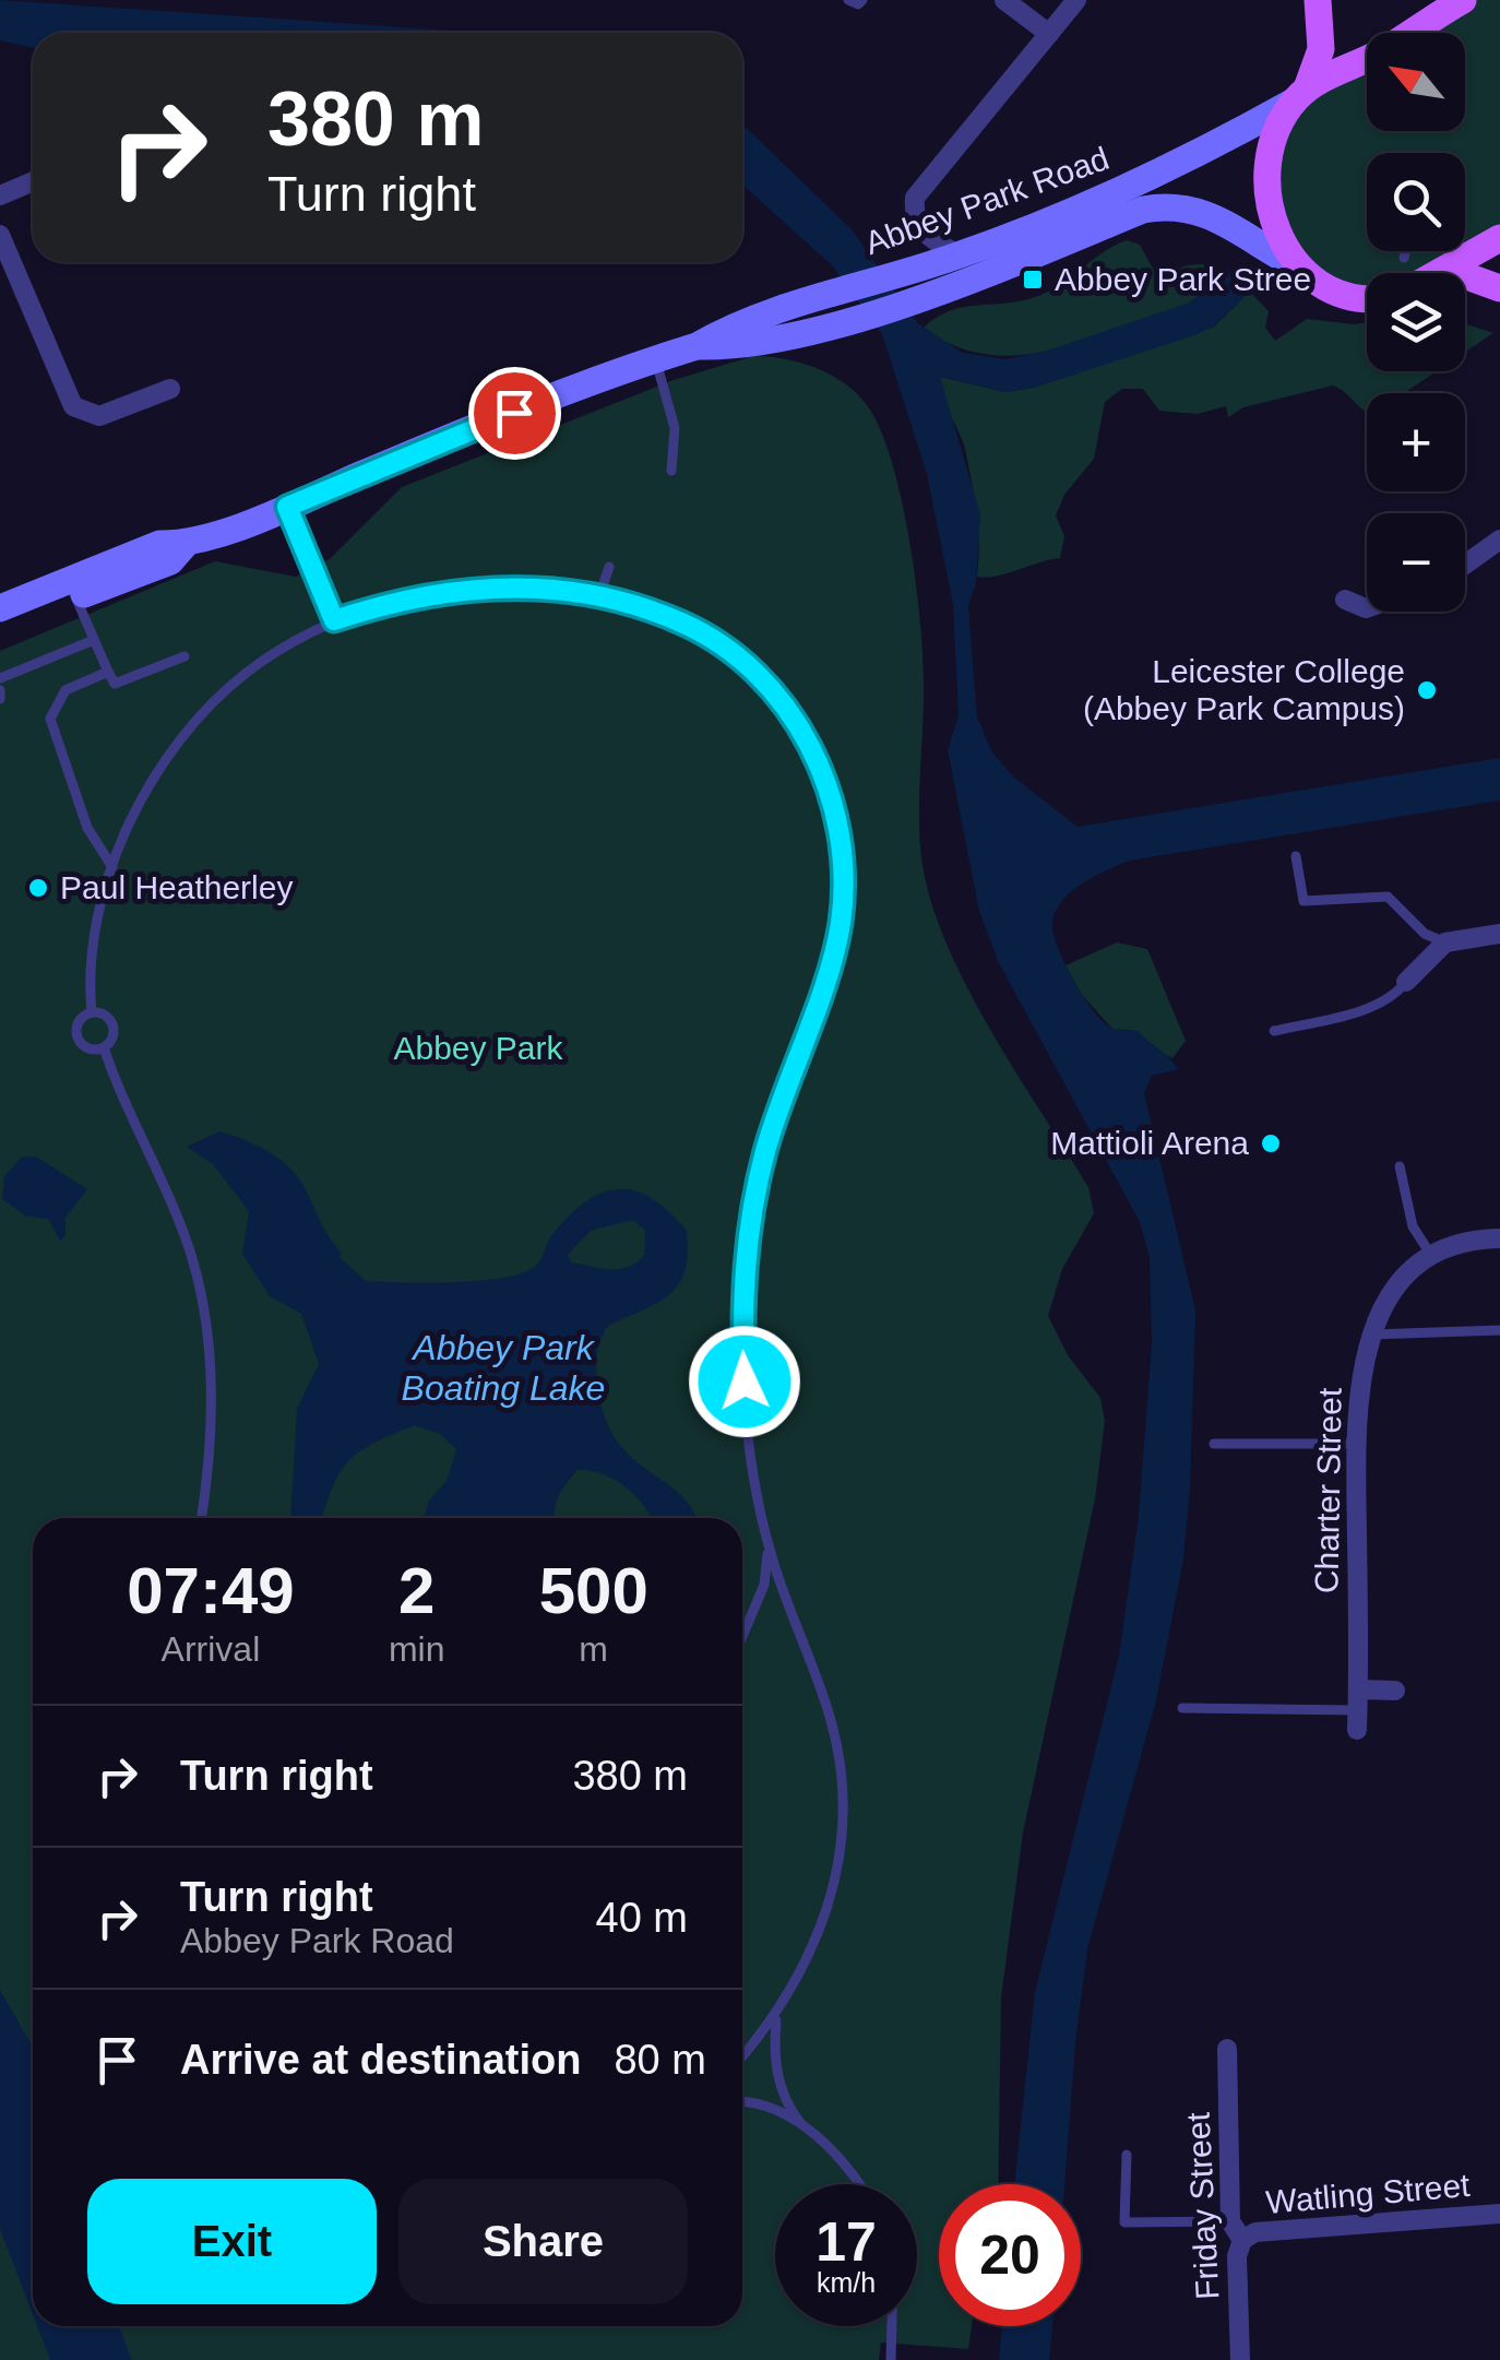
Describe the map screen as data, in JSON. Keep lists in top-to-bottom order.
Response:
{
  "streets": {
    "main road": ["Abbey Park Road"],
    "street": ["Charter Street", "Watling Street", "Friday Street"]
  },
  "crossings": [
    ["Watling Street", "Friday Street"]
  ],
  "water": ["Abbey Park Boating Lake"],
  "parks": ["Abbey Park"],
  "places": {
    "transit": ["Abbey Park Stree"],
    "other": ["Leicester College (Abbey Park Campus)", "Paul Heatherley", "Mattioli Arena"]
  },
  "north": "top left",
  "page": {
    "map_buttons": ["+", "−"],
    "turn": ["380 m", "Turn right"],
    "eta": [
      "07:49",
      "Arrival",
      "2",
      "min",
      "500",
      "m"
    ],
    "list": [
      {
        "name": "Turn right",
        "value": "380 m"
      },
      {
        "name": "Turn right",
        "note": "Abbey Park Road",
        "value": "40 m"
      },
      {
        "name": "Arrive at destination",
        "value": "80 m"
      }
    ],
    "buttons": ["Exit", "Share"],
    "speed": "17 km/h",
    "limit": "20"
  }
}
